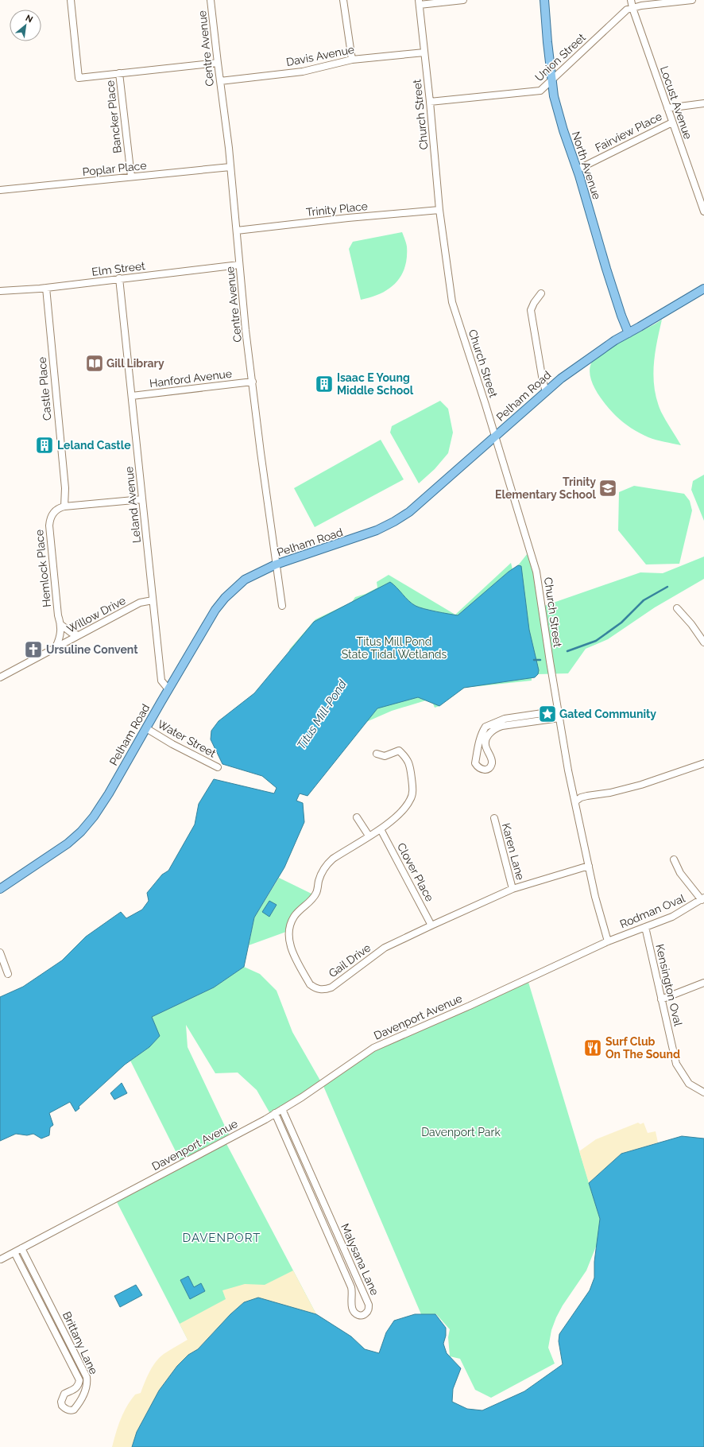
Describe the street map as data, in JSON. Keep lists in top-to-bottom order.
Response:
{
  "streets": {
    "main road": ["North Avenue", "Pelham Road"],
    "street": [
      "Centre Avenue",
      "Davis Avenue",
      "Union Street",
      "Locust Avenue",
      "Church Street",
      "Bancker Place",
      "Fairview Place",
      "Poplar Place",
      "Trinity Place",
      "Elm Street",
      "Hanford Avenue",
      "Castle Place",
      "Leland Avenue",
      "Hemlock Place",
      "Willow Drive",
      "Water Street",
      "Karen Lane",
      "Clover Place",
      "Rodman Oval",
      "Gail Drive",
      "Kensington Oval",
      "Davenport Avenue",
      "Malysana Lane",
      "Brittany Lane"
    ]
  },
  "crossings": [
    ["Centre Avenue", "Davis Avenue"],
    ["Centre Avenue", "Poplar Place"],
    ["Centre Avenue", "Trinity Place"],
    ["Centre Avenue", "Elm Street"],
    ["Centre Avenue", "Hanford Avenue"],
    ["Centre Avenue", "Pelham Road"],
    ["Davis Avenue", "Church Street"],
    ["Union Street", "Locust Avenue"],
    ["Union Street", "Church Street"],
    ["Union Street", "North Avenue"],
    ["Locust Avenue", "Fairview Place"],
    ["Church Street", "Trinity Place"],
    ["Church Street", "Pelham Road"],
    ["Bancker Place", "Poplar Place"],
    ["Fairview Place", "North Avenue"],
    ["North Avenue", "Pelham Road"],
    ["Elm Street", "Castle Place"],
    ["Elm Street", "Leland Avenue"],
    ["Hanford Avenue", "Leland Avenue"],
    ["Castle Place", "Hemlock Place"],
    ["Pelham Road", "Leland Avenue"],
    ["Pelham Road", "Water Street"],
    ["Leland Avenue", "Willow Drive"],
    ["Hemlock Place", "Willow Drive"],
    ["Karen Lane", "Gail Drive"],
    ["Clover Place", "Gail Drive"],
    ["Rodman Oval", "Kensington Oval"],
    ["Rodman Oval", "Davenport Avenue"],
    ["Davenport Avenue", "Malysana Lane"],
    ["Davenport Avenue", "Brittany Lane"]
  ],
  "districts": ["DAVENPORT"],
  "water": ["Titus Mill-Pond"],
  "parks": ["Titus Mill Pond State Tidal Wetlands", "Davenport Park"],
  "places": {
    "library": ["Gill Library"],
    "building": ["Isaac E Young Middle School", "Leland Castle"],
    "school or university": ["Trinity Elementary School"],
    "church": ["Ursuline Convent"],
    "place": ["Gated Community"],
    "restaurant": ["Surf Club On The Sound"]
  },
  "north": "top right"
}
